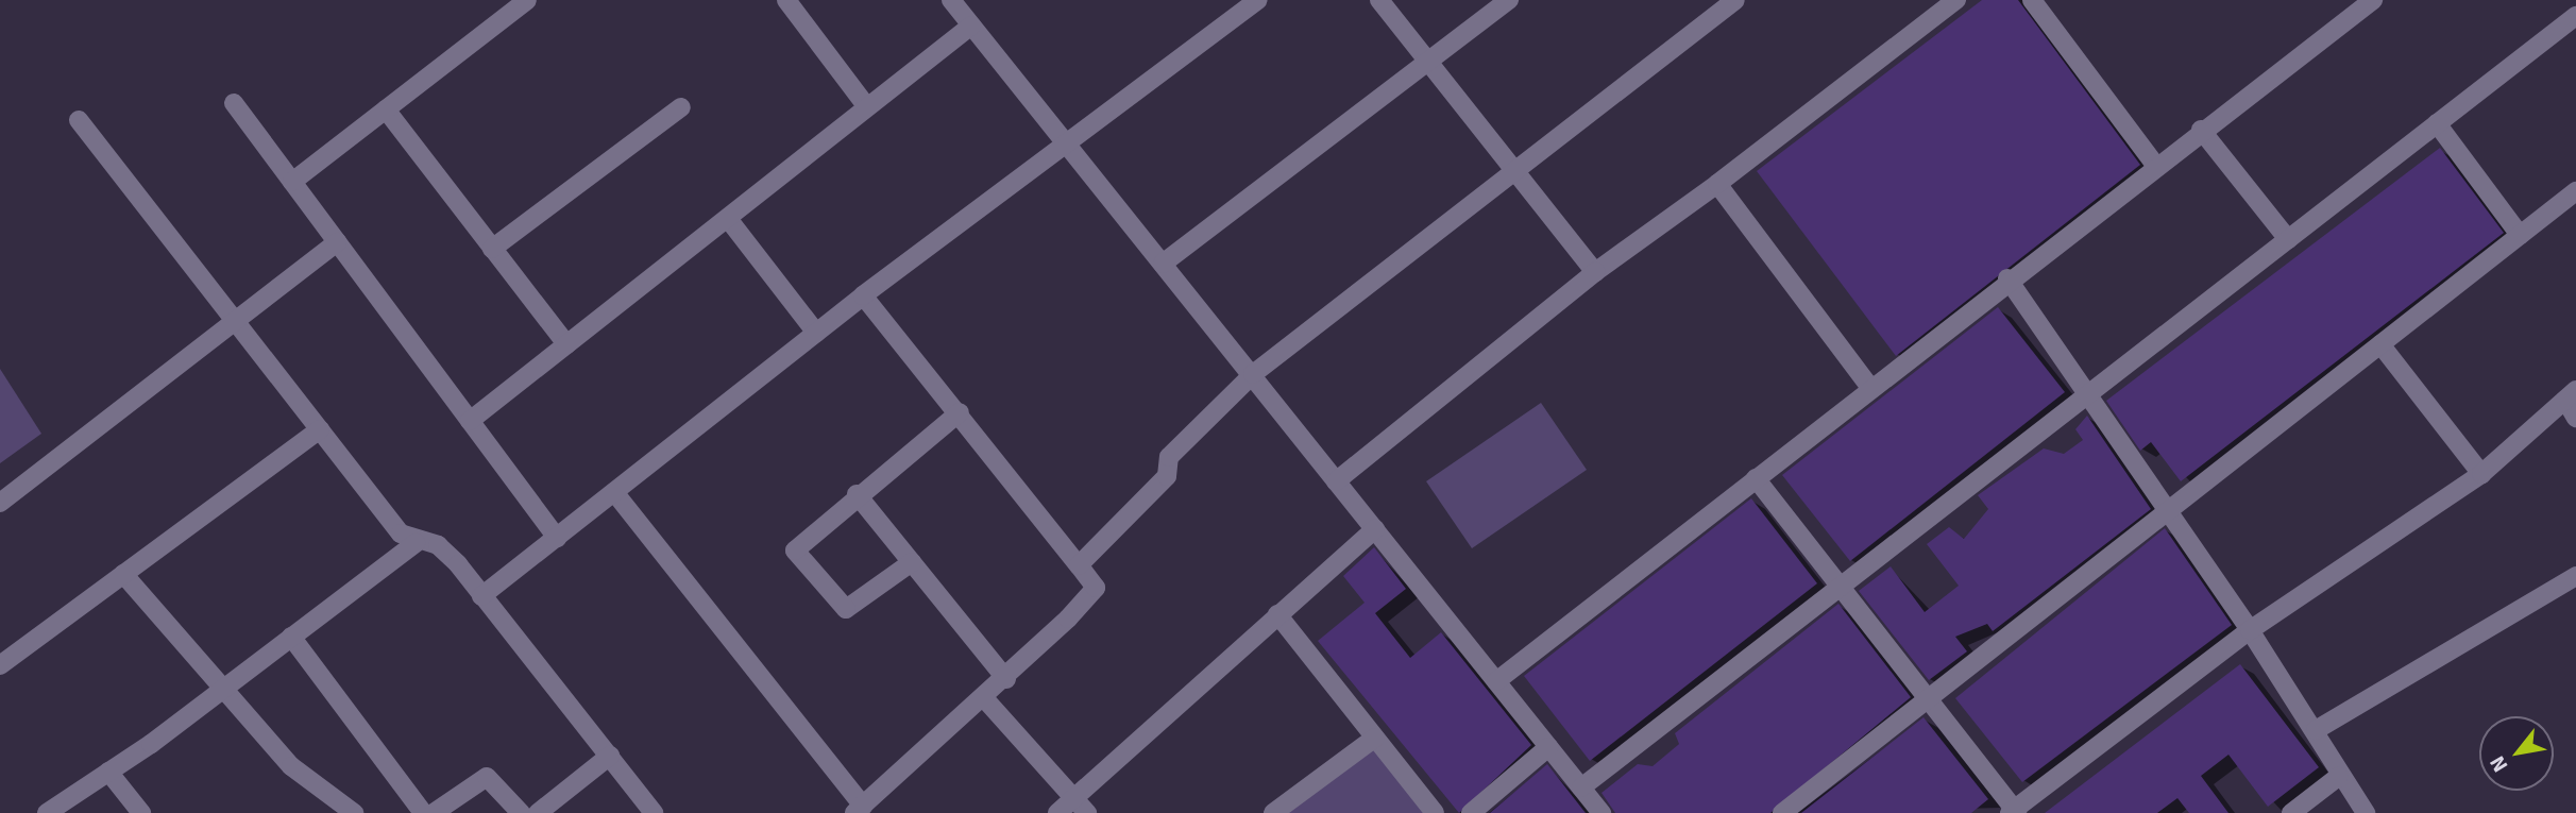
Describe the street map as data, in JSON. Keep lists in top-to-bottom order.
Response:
{
  "north": "bottom left"
}
